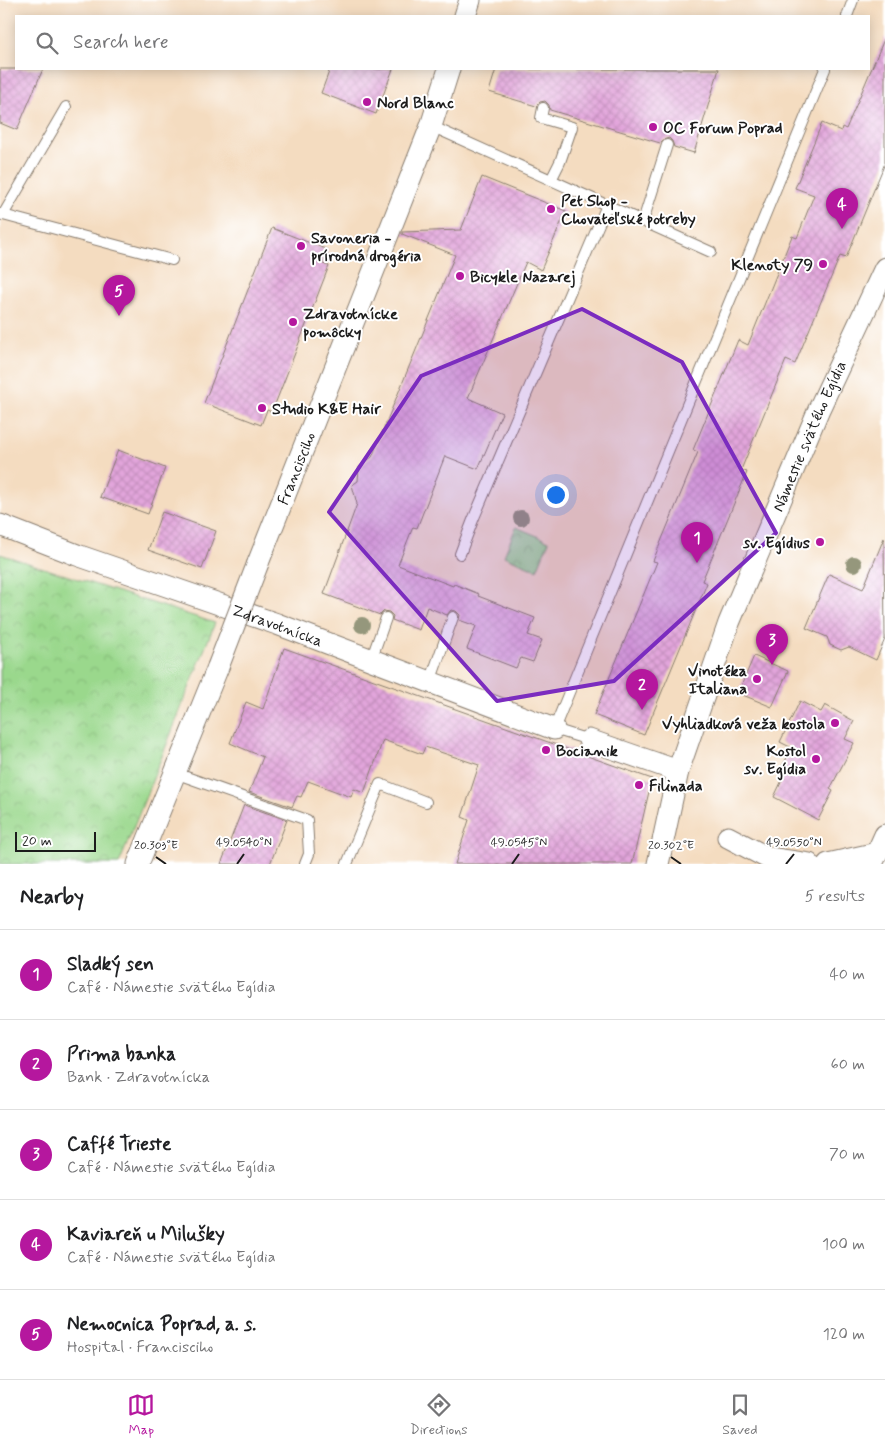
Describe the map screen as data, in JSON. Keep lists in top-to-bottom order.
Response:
{
  "streets": {
    "street": ["Námestie svätého Egídia", "Francisciho", "Zdravotnícka"]
  },
  "places": [
    "Nord Blanc",
    "OC Forum Poprad",
    "Pet Shop - Chovateľské potreby",
    "Savoneria - prírodná drogéria",
    "Klenoty 79",
    "Bicykle Nazarej",
    "Zdravotnícke pomôcky",
    "Studio K&E Hair",
    "sv. Egídius",
    "Vinotéka Italiana",
    "Vyhliadková veža kostola",
    "Bocianik",
    "Kostol sv. Egídia",
    "Filinada"
  ],
  "scale_bar": "20 m",
  "page": {
    "search": "Search here",
    "pins": [
      "4",
      "5",
      "1",
      "3",
      "2"
    ],
    "scale": "20 m",
    "heading": ["Nearby", "5 results"],
    "list": [
      {
        "mark": "1",
        "name": "Sladký sen",
        "note": "Café · Námestie svätého Egídia",
        "value": "40 m"
      },
      {
        "mark": "2",
        "name": "Prima banka",
        "note": "Bank · Zdravotnícka",
        "value": "60 m"
      },
      {
        "mark": "3",
        "name": "Caffé Trieste",
        "note": "Café · Námestie svätého Egídia",
        "value": "70 m"
      },
      {
        "mark": "4",
        "name": "Kaviareň u Milušky",
        "note": "Café · Námestie svätého Egídia",
        "value": "100 m"
      },
      {
        "mark": "5",
        "name": "Nemocnica Poprad, a. s.",
        "note": "Hospital · Francisciho",
        "value": "120 m"
      }
    ],
    "nav": ["Map", "Directions", "Saved"]
  },
  "coordinates": [
    "49.0540°N",
    "49.0545°N",
    "49.0550°N",
    "20.303°E",
    "20.302°E"
  ]
}
